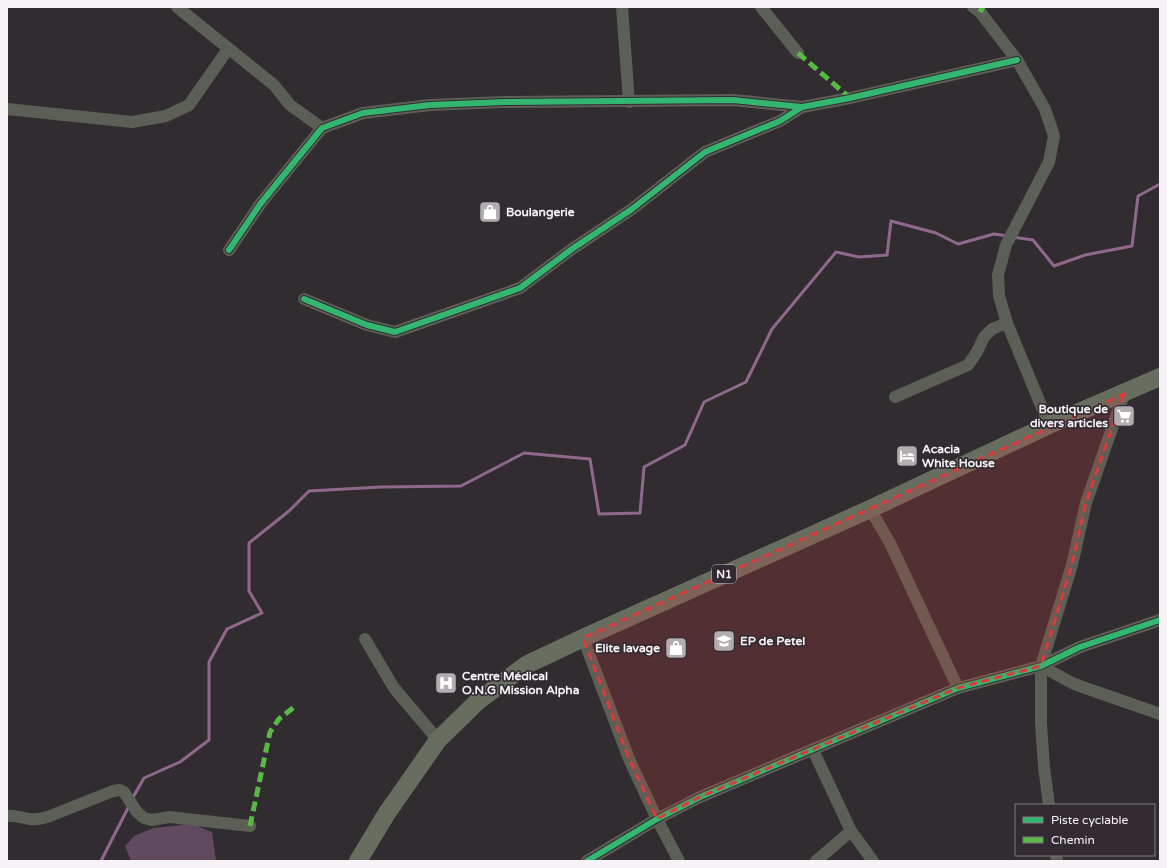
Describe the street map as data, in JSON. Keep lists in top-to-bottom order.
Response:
{
  "streets": {
    "highway": ["N1"]
  },
  "places": {
    "shop": ["Boulangerie", "Elite lavage"],
    "supermarket": ["Boutique de divers articles"],
    "hotel": ["Acacia White House"],
    "school or university": ["EP de Petel"],
    "hospital": ["Centre Médical O.N.G Mission Alpha"]
  },
  "legend": ["Piste cyclable", "Chemin"]
}
